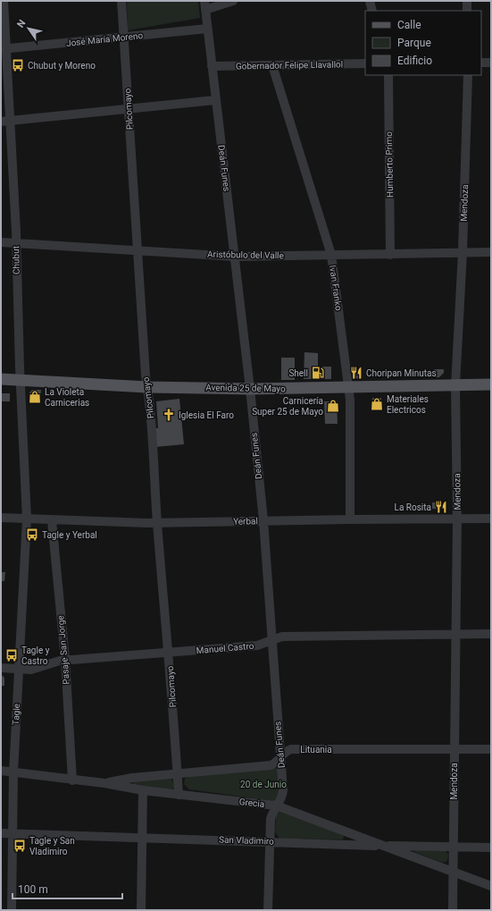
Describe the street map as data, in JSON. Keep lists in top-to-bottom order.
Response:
{
  "streets": {
    "main road": ["Avenida 25 de Mayo"],
    "street": [
      "José María Moreno",
      "Gobernador Felipe Llavallol",
      "Pilcomayo",
      "Humberto Primo",
      "Deán Funes",
      "Mendoza",
      "Aristóbulo del Valle",
      "Chubut",
      "Ivan Franko",
      "Yerbal",
      "Manuel Castro",
      "Pasaje San Jorge",
      "Tagle",
      "Lituania",
      "Grecia",
      "San Vladimiro"
    ]
  },
  "crossings": [
    ["José María Moreno", "Pilcomayo"],
    ["José María Moreno", "Deán Funes"],
    ["José María Moreno", "Chubut"],
    ["Gobernador Felipe Llavallol", "Deán Funes"],
    ["Gobernador Felipe Llavallol", "Ivan Franko"],
    ["Pilcomayo", "Aristóbulo del Valle"],
    ["Pilcomayo", "Avenida 25 de Mayo"],
    ["Pilcomayo", "Yerbal"],
    ["Pilcomayo", "Manuel Castro"],
    ["Pilcomayo", "Lituania"],
    ["Pilcomayo", "Grecia"],
    ["Humberto Primo", "Aristóbulo del Valle"],
    ["Deán Funes", "Aristóbulo del Valle"],
    ["Deán Funes", "Avenida 25 de Mayo"],
    ["Deán Funes", "Yerbal"],
    ["Deán Funes", "Manuel Castro"],
    ["Deán Funes", "Lituania"],
    ["Deán Funes", "Grecia"],
    ["Deán Funes", "San Vladimiro"],
    ["Mendoza", "Aristóbulo del Valle"],
    ["Mendoza", "Avenida 25 de Mayo"],
    ["Mendoza", "Yerbal"],
    ["Mendoza", "Manuel Castro"],
    ["Mendoza", "Lituania"],
    ["Mendoza", "Grecia"],
    ["Mendoza", "San Vladimiro"],
    ["Aristóbulo del Valle", "Chubut"],
    ["Aristóbulo del Valle", "Ivan Franko"],
    ["Chubut", "Avenida 25 de Mayo"],
    ["Chubut", "Yerbal"],
    ["Chubut", "Tagle"],
    ["Ivan Franko", "Avenida 25 de Mayo"],
    ["Ivan Franko", "Yerbal"],
    ["Yerbal", "Pasaje San Jorge"],
    ["Yerbal", "Tagle"],
    ["Manuel Castro", "Pasaje San Jorge"],
    ["Manuel Castro", "Tagle"],
    ["Pasaje San Jorge", "Grecia"],
    ["Tagle", "Grecia"],
    ["Tagle", "San Vladimiro"],
    ["Lituania", "Grecia"],
    ["Grecia", "San Vladimiro"]
  ],
  "parks": ["20 de Junio"],
  "places": {
    "bus stop": [
      "Chubut y Moreno",
      "Tagle y Yerbal",
      "Tagle y Castro",
      "Tagle y San Vladimiro"
    ],
    "fuel station": ["Shell"],
    "restaurant": ["Choripan Minutas", "La Rosita"],
    "shop": ["La Violeta Carnicerias", "Materiales Electricos", "Carnicería Super 25 de Mayo"],
    "church": ["Iglesia El Faro"]
  },
  "legend": ["Calle", "Parque", "Edificio"],
  "scale_bar": "100 m",
  "north": "top left"
}
